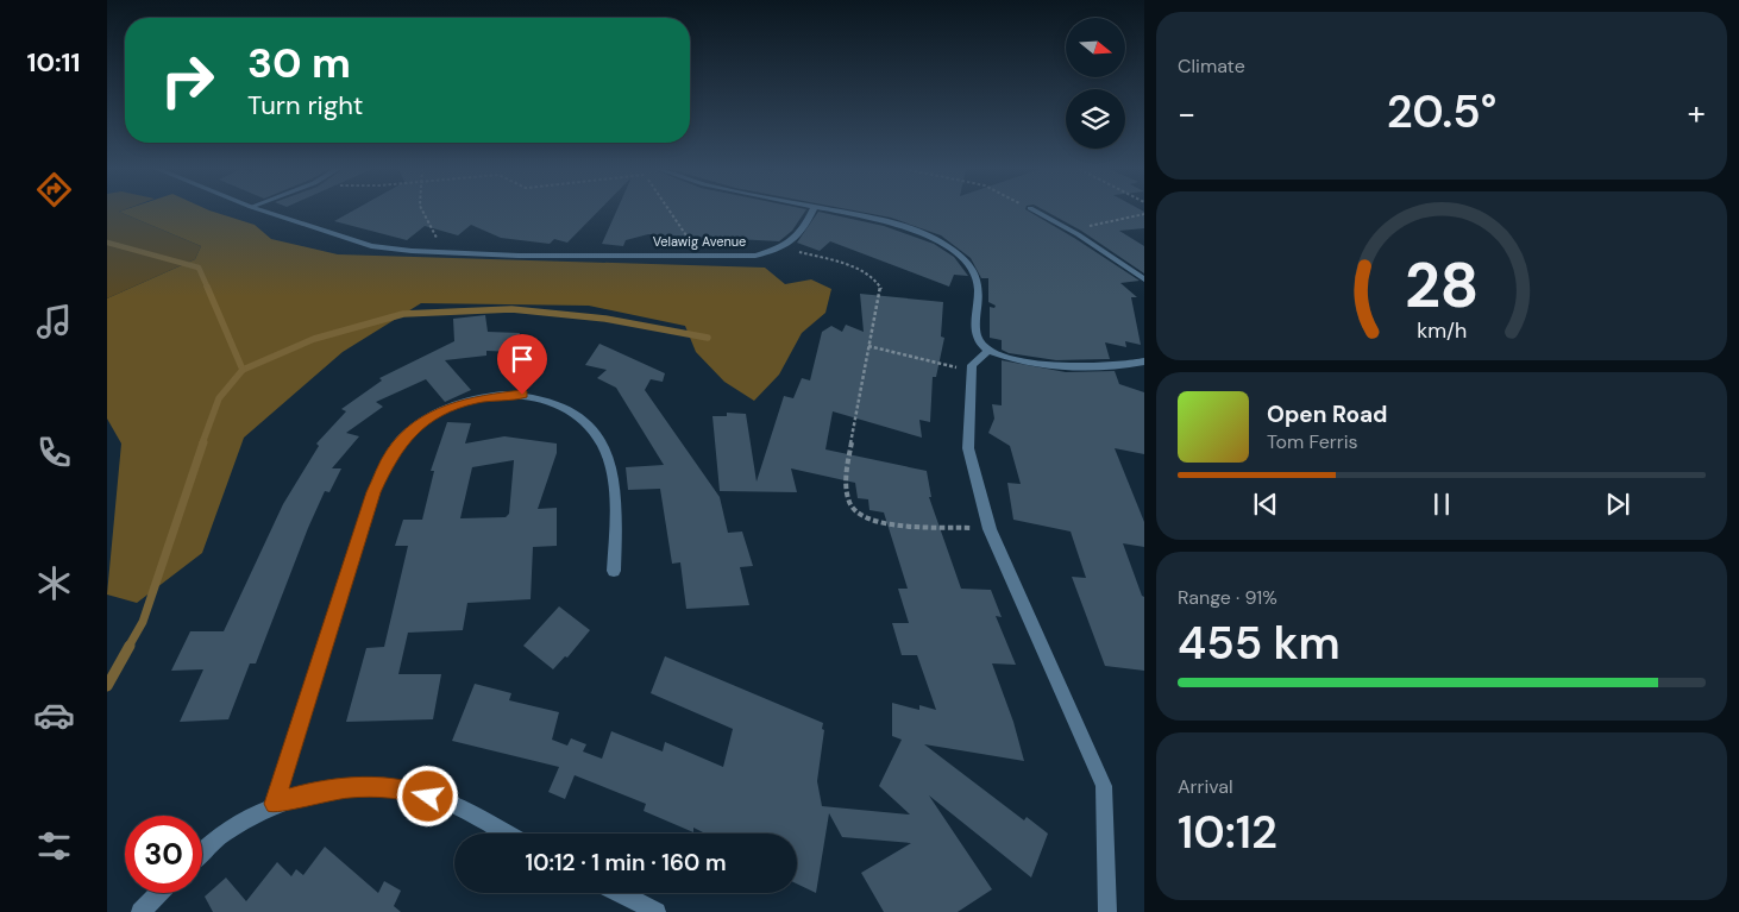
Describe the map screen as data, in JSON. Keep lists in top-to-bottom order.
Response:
{
  "streets": {
    "street": ["Velawig Avenue"]
  },
  "north": "right",
  "page": {
    "tabs": "10:11",
    "tile": [
      "Climate",
      ["Range · 91%", "455 km"],
      ["Arrival", "10:12"]
    ],
    "turn": ["30 m", "Turn right"],
    "heat": ["−", "20.5°", "+"],
    "song": ["Open Road", "Tom Ferris"],
    "limit": "30",
    "trip": "10:12 · 1 min · 160 m",
    "gauge": ["28", "km/h"]
  }
}
